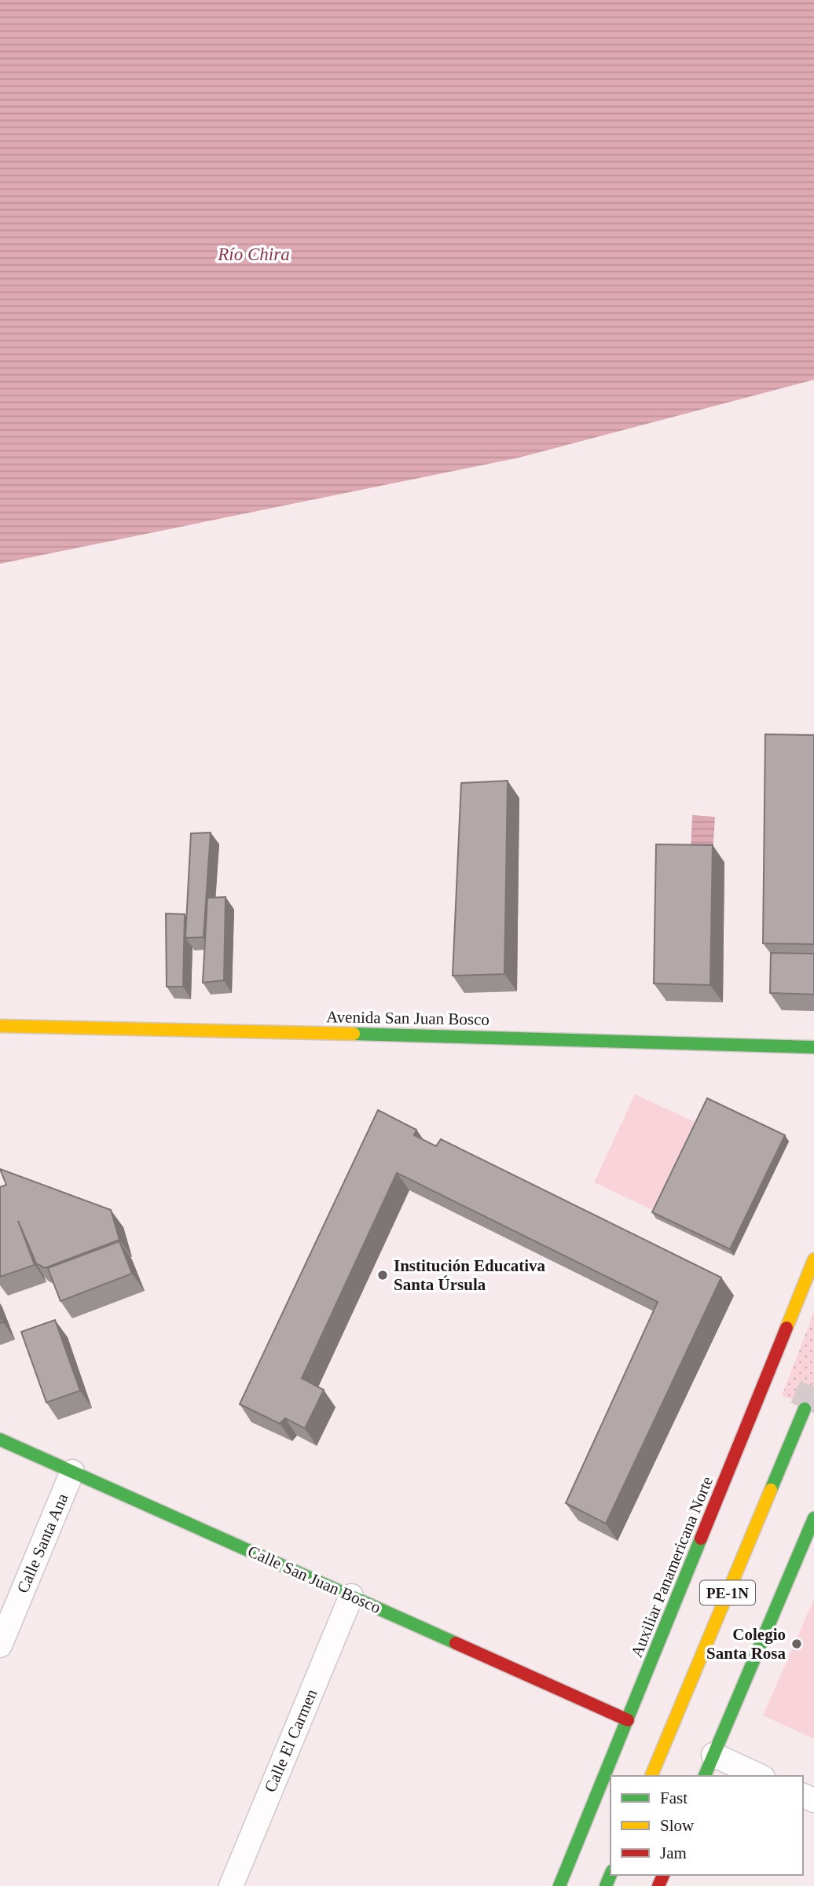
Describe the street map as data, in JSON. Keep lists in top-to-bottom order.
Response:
{
  "streets": {
    "main road": [
      "Avenida San Juan Bosco",
      "Auxiliar Panamericana Norte",
      "Calle San Juan Bosco",
      "PE-1N"
    ],
    "street": ["Calle Santa Ana", "Calle El Carmen"]
  },
  "crossings": [
    ["Calle Santa Ana", "Calle San Juan Bosco"],
    ["Auxiliar Panamericana Norte", "Calle San Juan Bosco"],
    ["Calle San Juan Bosco", "Calle El Carmen"]
  ],
  "water": ["Río Chira"],
  "places": ["Institución Educativa Santa Úrsula", "Colegio Santa Rosa"],
  "legend": ["Fast", "Slow", "Jam"]
}
